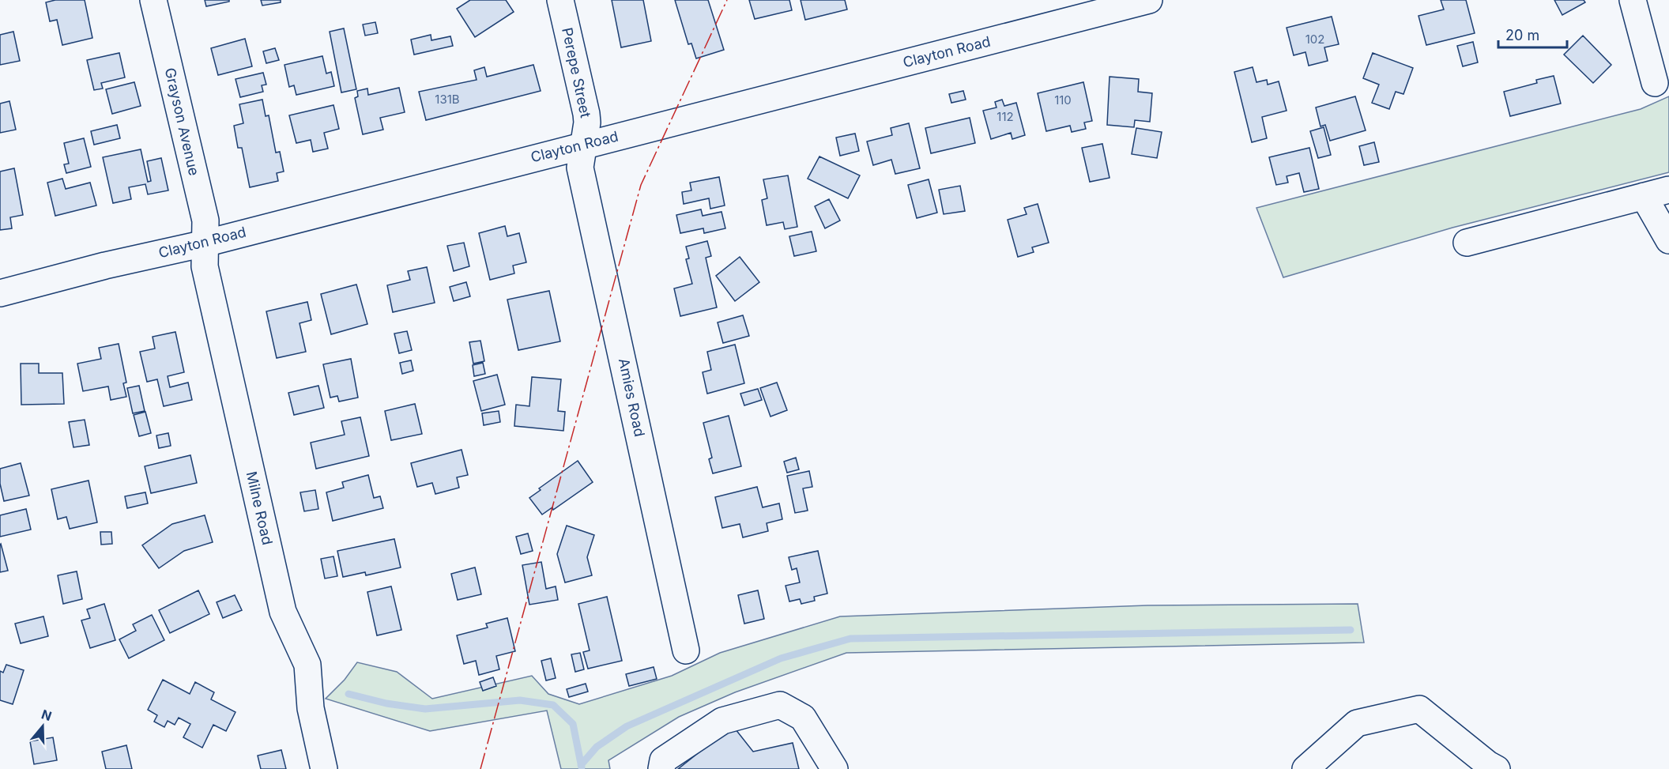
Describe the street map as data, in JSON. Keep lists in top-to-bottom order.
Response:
{
  "streets": {
    "street": [
      "Clayton Road",
      "Perepe Street",
      "Grayson Avenue",
      "Amies Road",
      "Milne Road"
    ]
  },
  "crossings": [
    ["Clayton Road", "Perepe Street"],
    ["Clayton Road", "Grayson Avenue"],
    ["Clayton Road", "Amies Road"],
    ["Clayton Road", "Milne Road"],
    ["Perepe Street", "Amies Road"],
    ["Grayson Avenue", "Milne Road"]
  ],
  "house_numbers": [
    "102",
    "131B",
    "110",
    "112"
  ],
  "scale_bar": "20 m",
  "north": "top"
}
